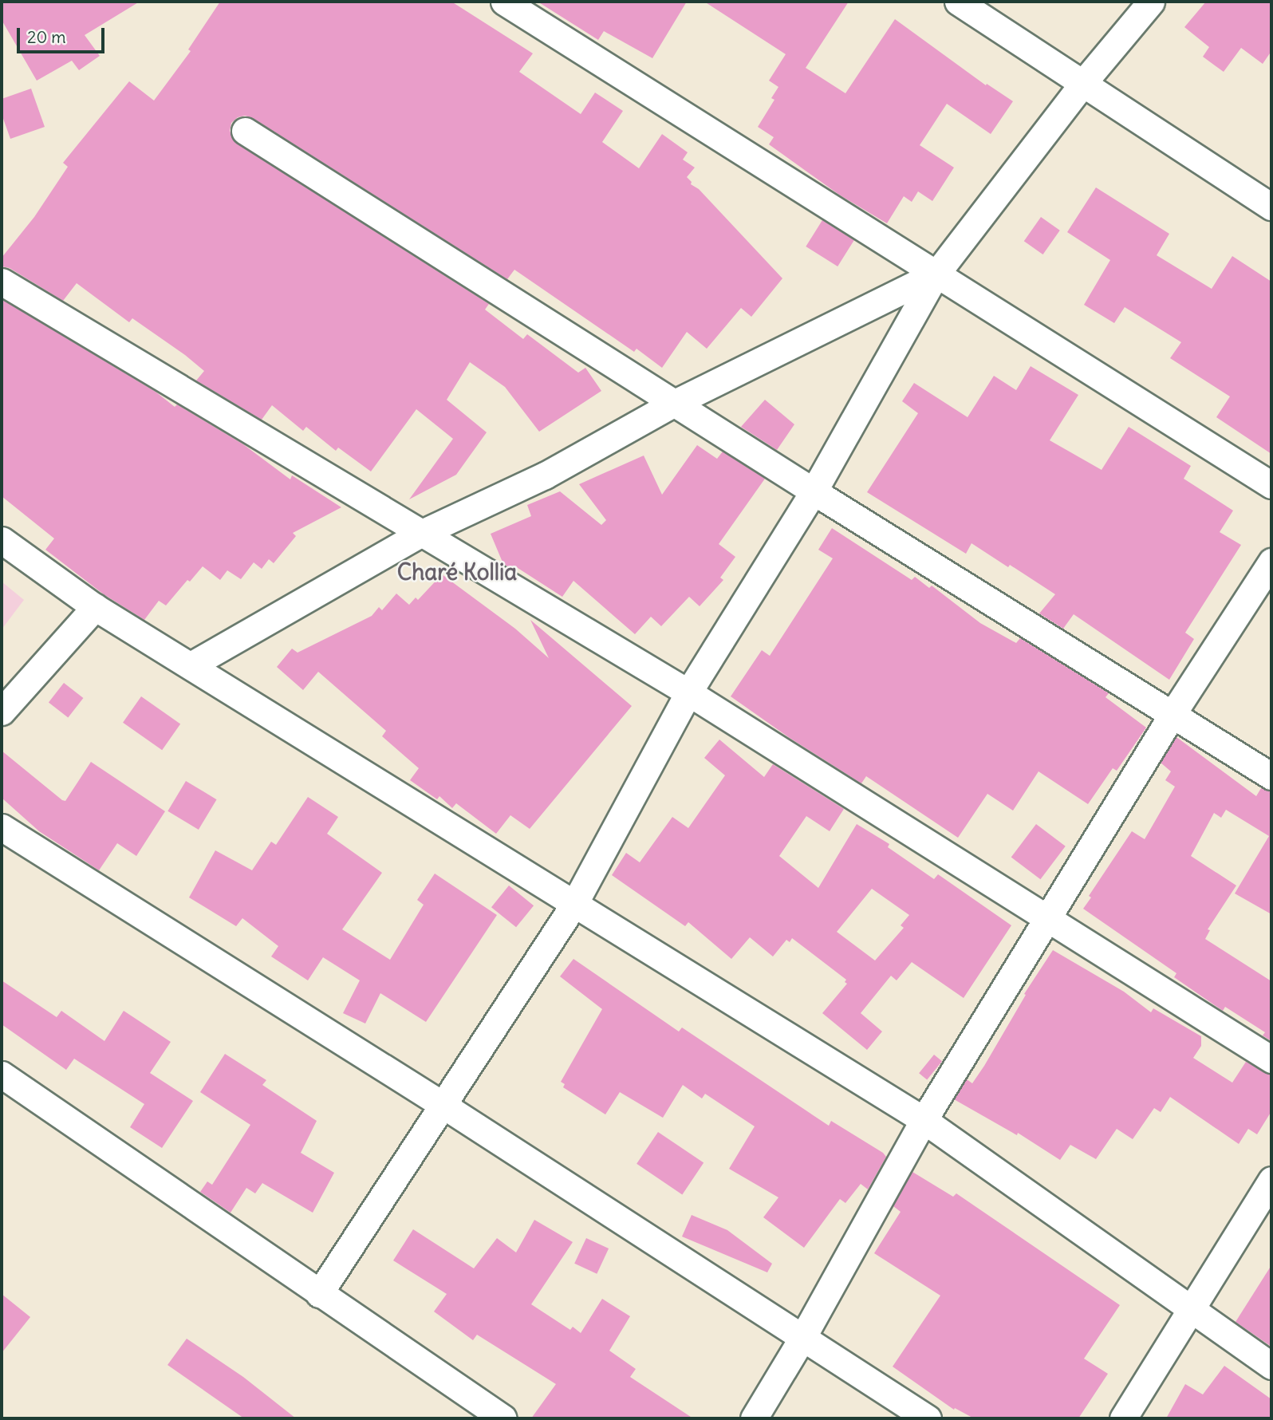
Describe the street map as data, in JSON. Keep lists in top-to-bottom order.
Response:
{
  "districts": ["Charé Kollia"],
  "scale_bar": "20 m"
}
